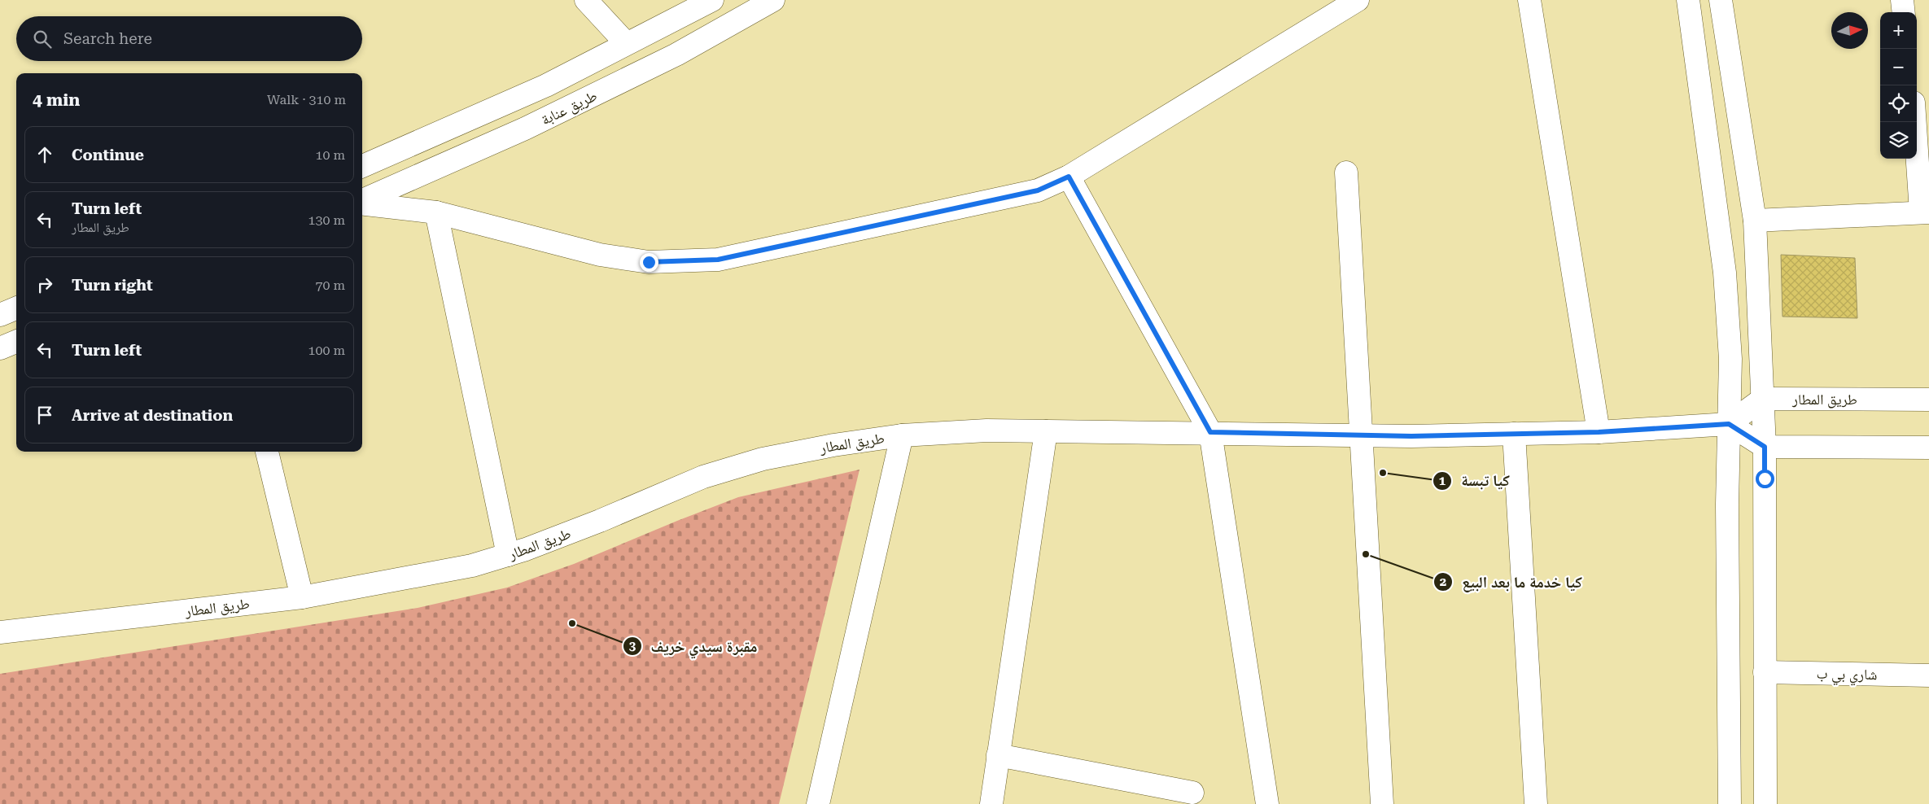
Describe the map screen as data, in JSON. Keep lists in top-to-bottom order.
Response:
{
  "streets": {
    "street": ["طريق عنابة", "طريق المطار", "شاري بي ب"]
  },
  "places": ["كيا تبسة", "كيا خدمة ما بعد البيع", "مقبرة سيدي خريف"],
  "north": "right",
  "page": {
    "map_buttons": ["+", "−"],
    "search": "Search here",
    "heading": ["4 min", "Walk · 310 m"],
    "list": [
      ["Continue", "10 m"],
      ["Turn left", "طريق المطار", "130 m"],
      ["Turn right", "70 m"],
      ["Turn left", "100 m"],
      "Arrive at destination"
    ]
  }
}
